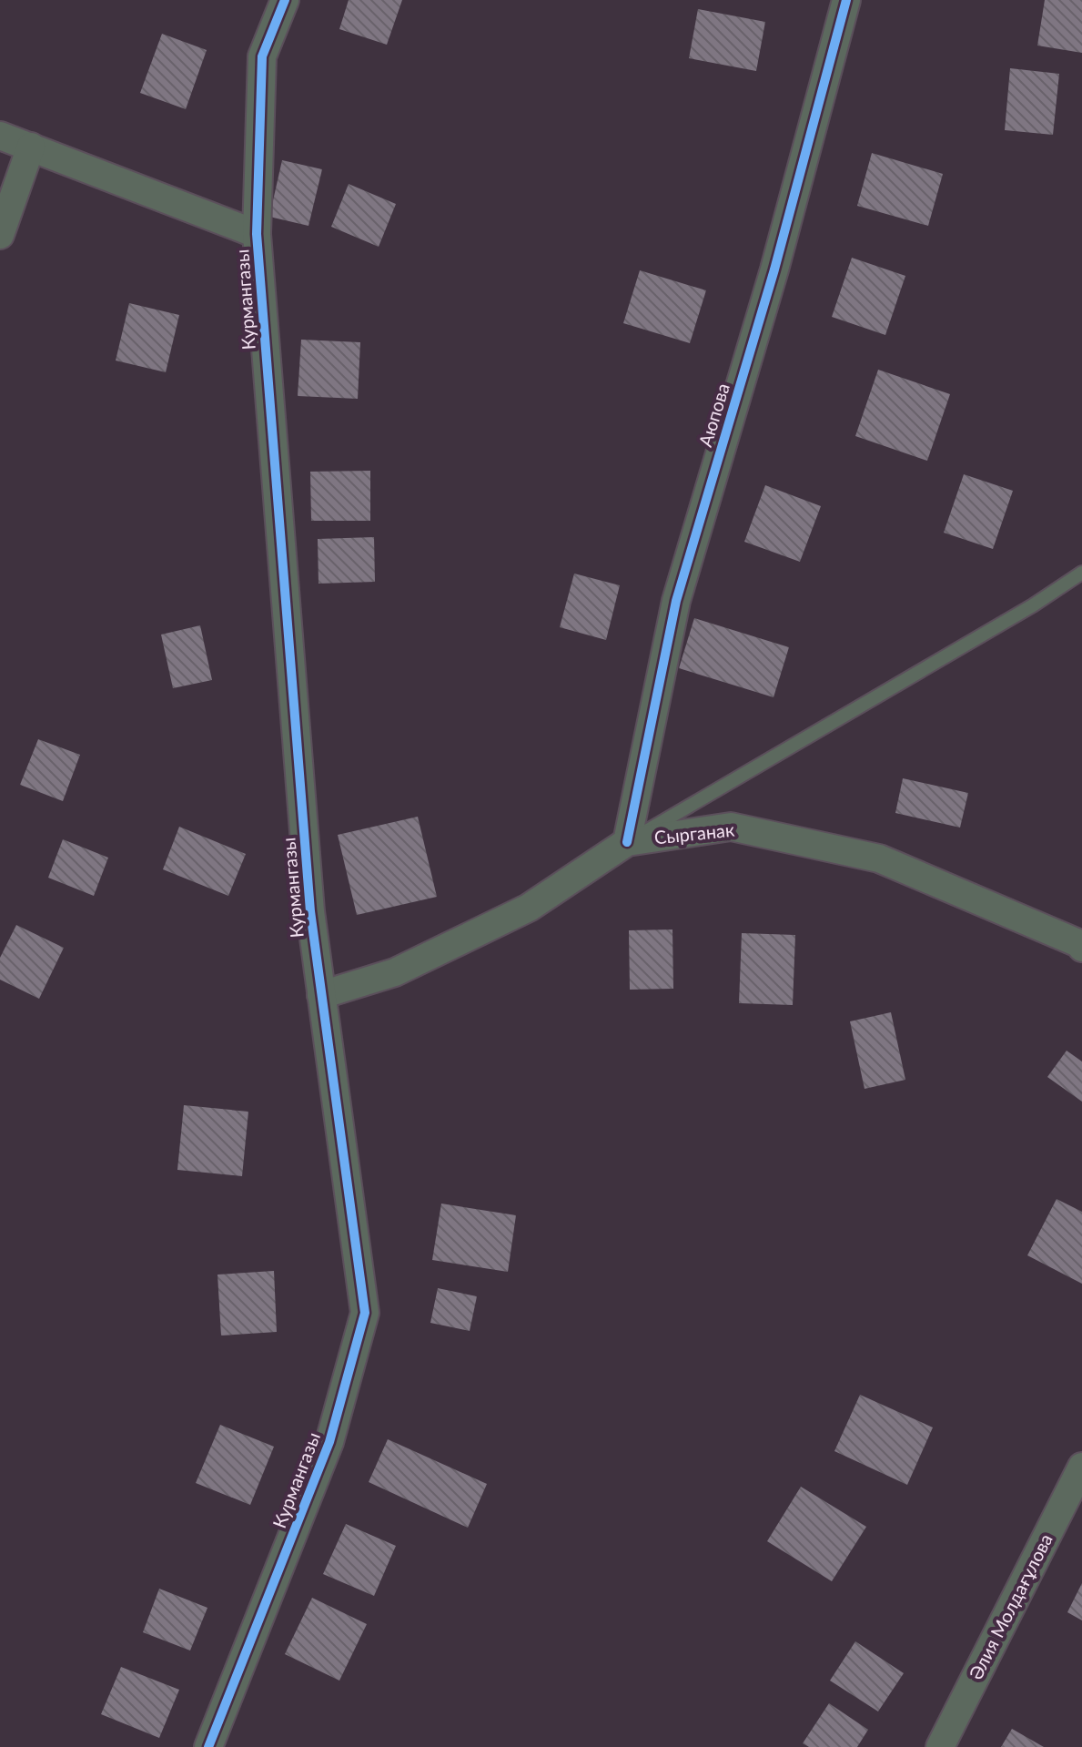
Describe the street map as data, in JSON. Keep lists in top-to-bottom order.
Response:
{
  "streets": {
    "street": [
      "Курмангазы",
      "Аюпова",
      "Сырганак",
      "Әлия Молдағұлова"
    ]
  },
  "crossings": [
    ["Курмангазы", "Сырганак"],
    ["Аюпова", "Сырганак"]
  ]
}
